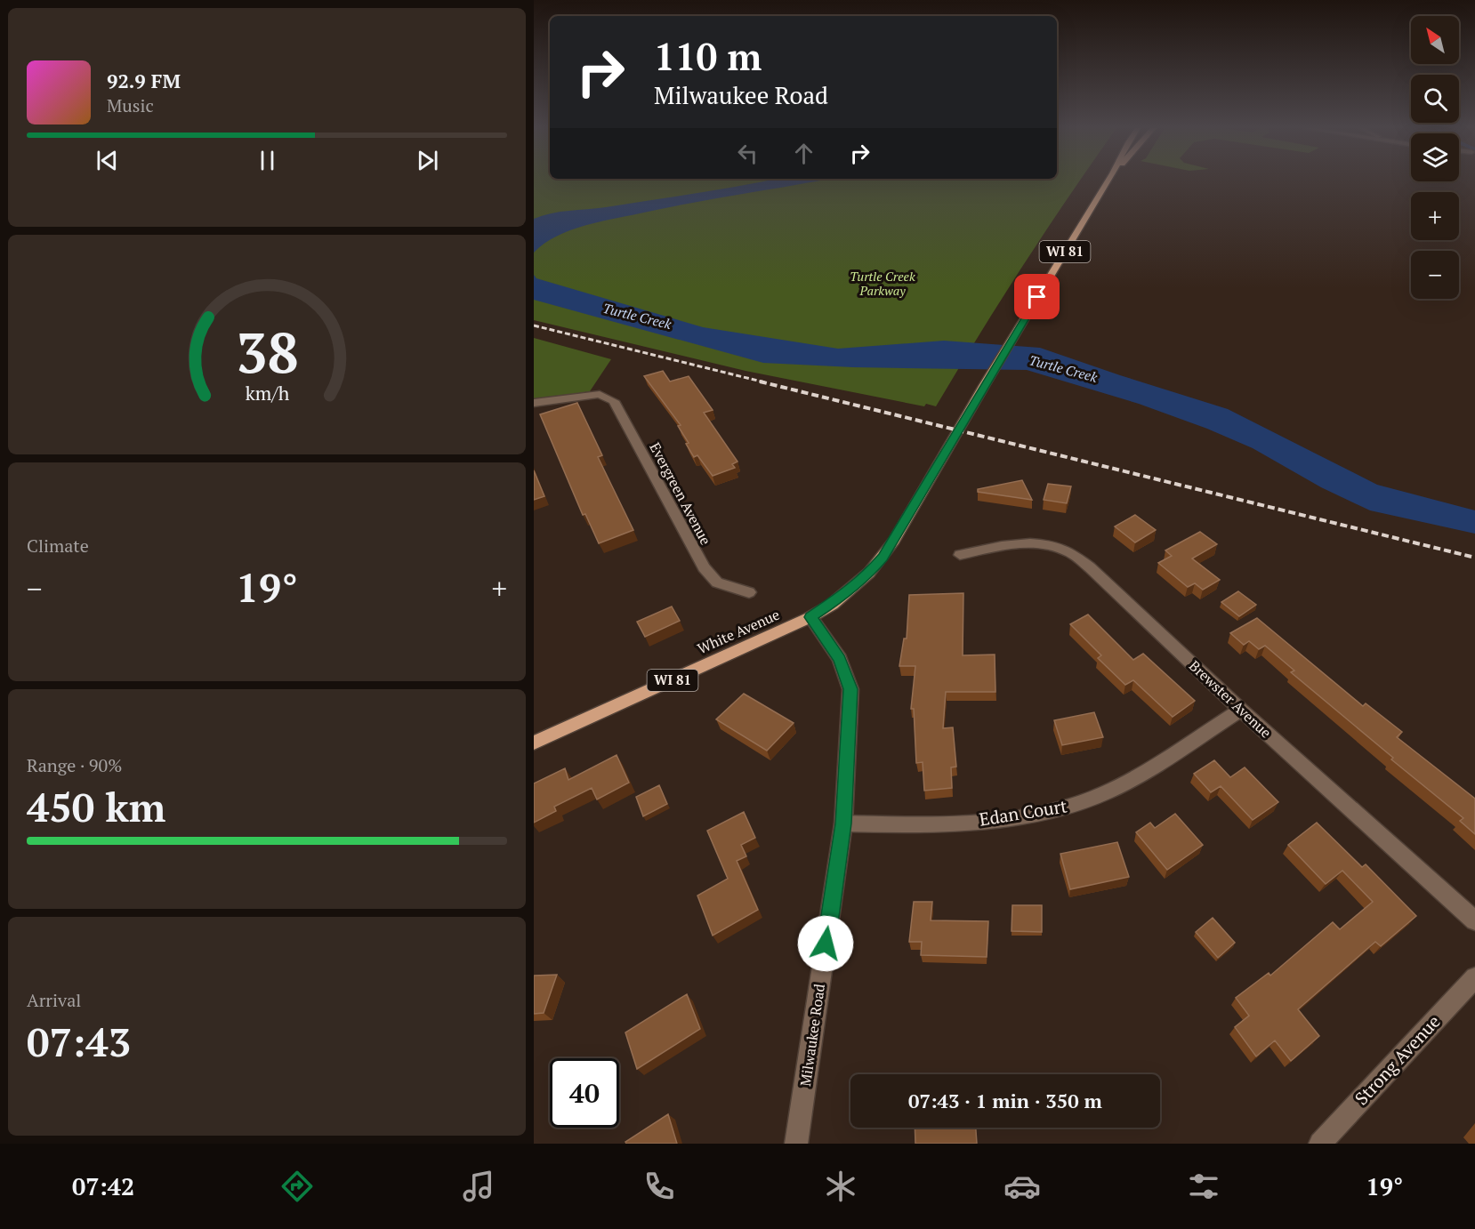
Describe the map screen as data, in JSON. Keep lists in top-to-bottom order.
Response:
{
  "streets": {
    "main road": ["WI 81", "White Avenue"],
    "street": [
      "Evergreen Avenue",
      "Brewster Avenue",
      "Edan Court",
      "Milwaukee Road",
      "Strong Avenue"
    ]
  },
  "crossings": [
    ["WI 81", "White Avenue"],
    ["WI 81", "Milwaukee Road"],
    ["White Avenue", "Milwaukee Road"],
    ["Brewster Avenue", "Edan Court"],
    ["Edan Court", "Milwaukee Road"]
  ],
  "water": ["Turtle Creek"],
  "parks": ["Turtle Creek Parkway"],
  "north": "top left",
  "page": {
    "map_buttons": ["+", "−"],
    "turn": ["110 m", "Milwaukee Road"],
    "song": ["92.9 FM", "Music"],
    "tile": [
      "Climate",
      ["Range · 90%", "450 km"],
      ["Arrival", "07:43"]
    ],
    "heat": ["−", "19°", "+"],
    "limit": "40",
    "trip": "07:43 · 1 min · 350 m",
    "tabs": ["07:42", "19°"],
    "gauge": ["38", "km/h"]
  }
}
